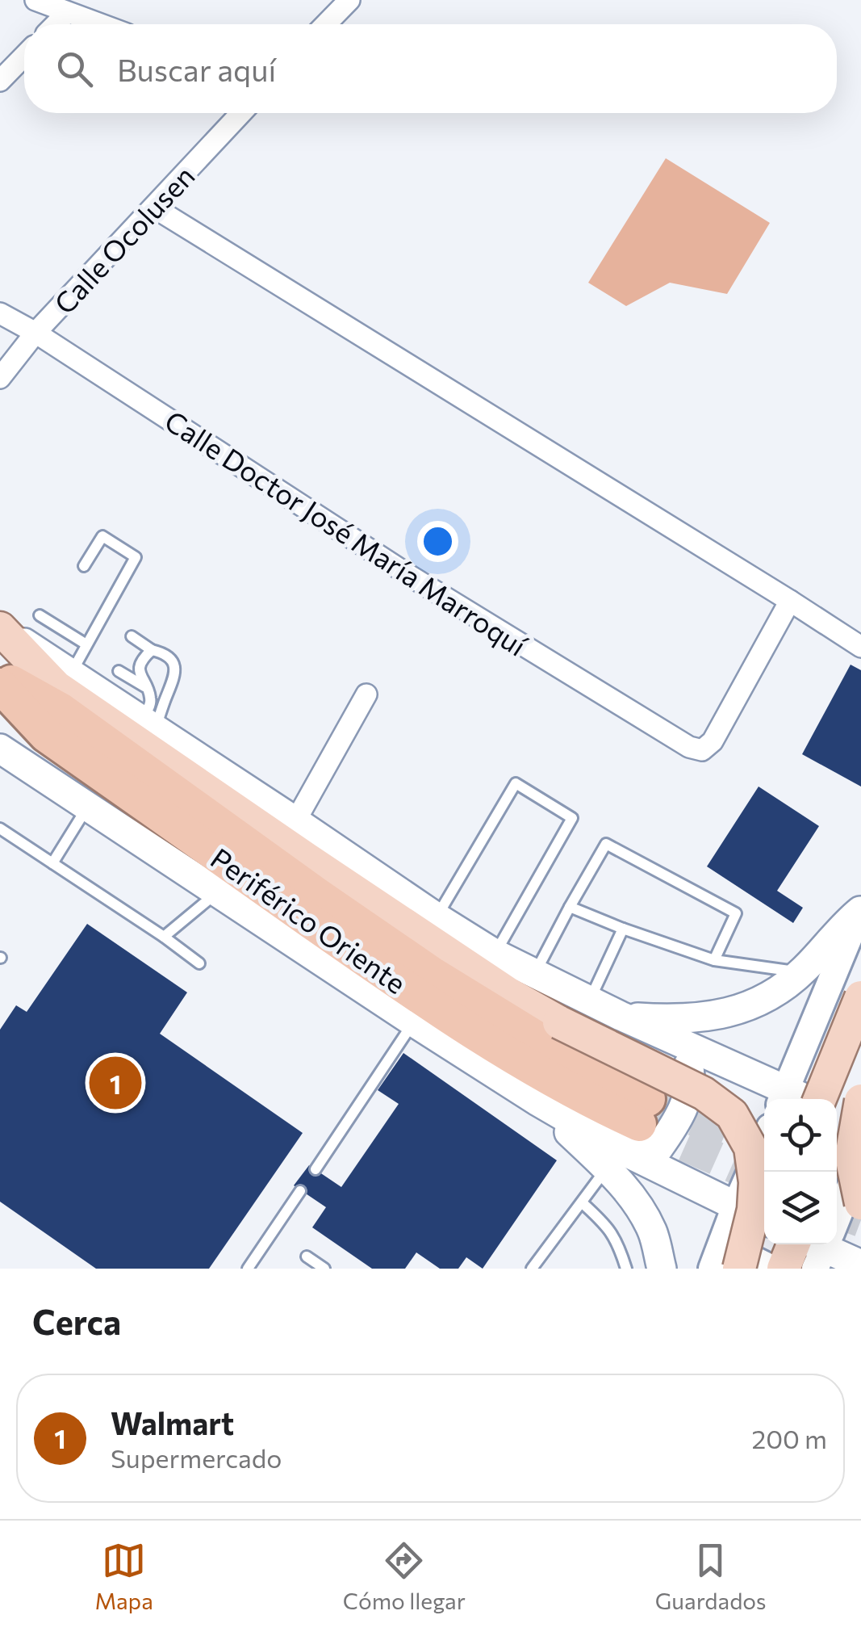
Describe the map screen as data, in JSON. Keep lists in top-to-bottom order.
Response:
{
  "streets": {
    "highway": ["Periférico Oriente"],
    "street": ["Calle Ocolusen", "Calle Doctor José María Marroquí"]
  },
  "crossings": [
    ["Calle Ocolusen", "Calle Doctor José María Marroquí"]
  ],
  "page": {
    "search": "Buscar aquí",
    "pins": "1",
    "heading": "Cerca",
    "list": [
      {
        "mark": "1",
        "name": "Walmart",
        "note": "Supermercado",
        "value": "200 m"
      }
    ],
    "nav": ["Mapa", "Cómo llegar", "Guardados"]
  }
}
